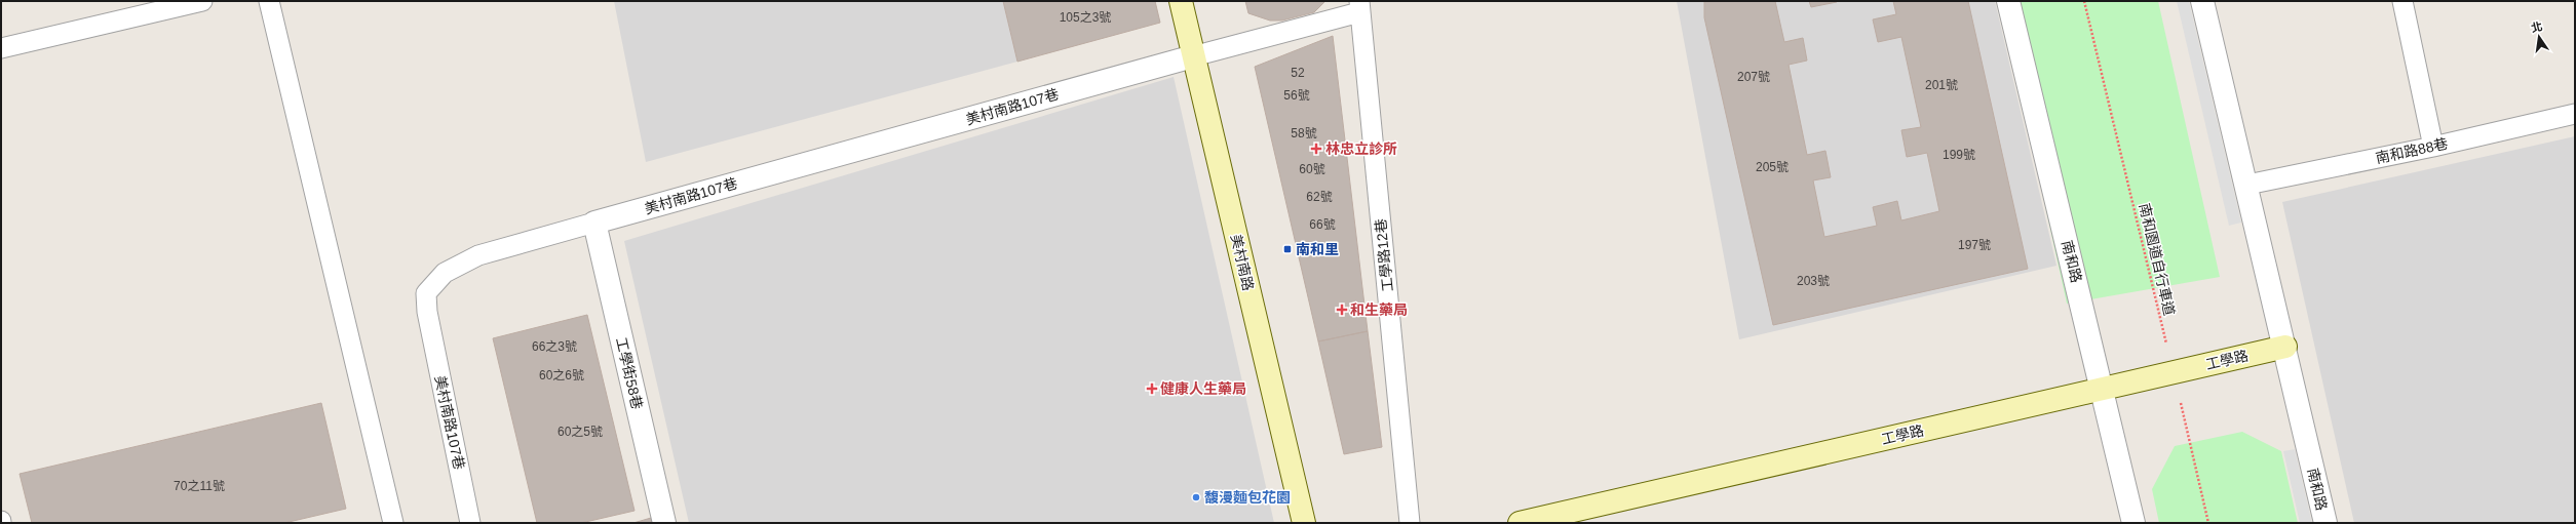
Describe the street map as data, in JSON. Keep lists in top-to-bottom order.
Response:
{
  "streets": {
    "street": [
      "美村南路107巷",
      "南和路",
      "美村南路",
      "工學路",
      "工學街58巷"
    ],
    "lane": ["南和路88巷", "工學路12巷"],
    "path": ["南和園道自行車道"]
  },
  "crossings": [
    ["美村南路107巷", "美村南路"],
    ["美村南路107巷", "工學街58巷"],
    ["南和路88巷", "南和路"],
    ["南和園道自行車道", "工學路"],
    ["南和路", "工學路"]
  ],
  "places": {
    "health": ["林忠立診所", "和生藥局", "健康人生藥局"],
    "transit": ["南和里"],
    "other": ["馥漫麵包花園"]
  },
  "house_numbers": [
    "105之3號",
    "52",
    "207號",
    "201號",
    "56號",
    "58號",
    "199號",
    "205號",
    "60號",
    "62號",
    "66號",
    "197號",
    "203號",
    "66之3號",
    "60之6號",
    "60之5號",
    "70之11號"
  ],
  "north": "top"
}
